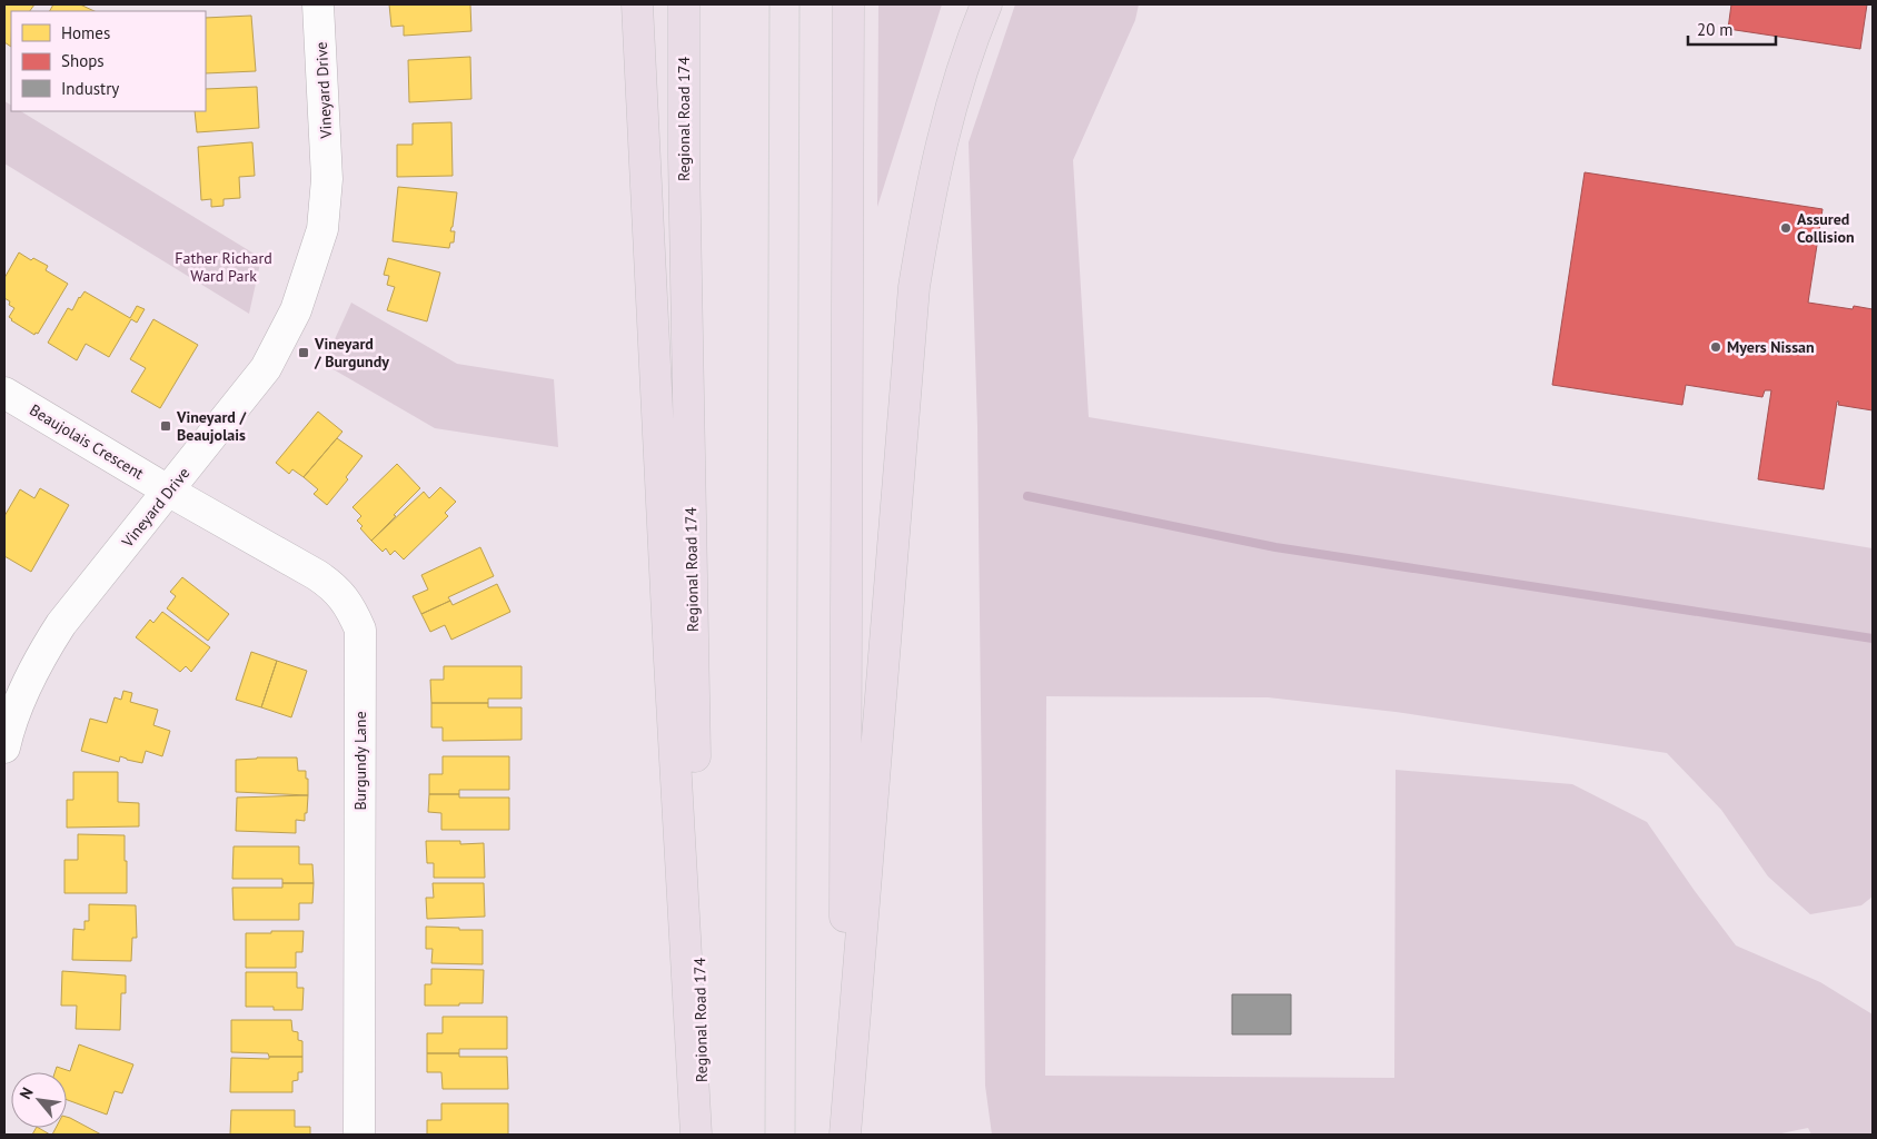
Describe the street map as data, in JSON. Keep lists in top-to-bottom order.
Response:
{
  "streets": {
    "highway": ["Regional Road 174"],
    "street": ["Vineyard Drive", "Beaujolais Crescent", "Burgundy Lane"]
  },
  "crossings": [
    ["Vineyard Drive", "Beaujolais Crescent"],
    ["Vineyard Drive", "Burgundy Lane"],
    ["Beaujolais Crescent", "Burgundy Lane"]
  ],
  "parks": ["Father Richard Ward Park"],
  "places": {
    "other": ["Assured Collision", "Myers Nissan"],
    "transit": ["Vineyard / Burgundy", "Vineyard / Beaujolais"]
  },
  "legend": ["Homes", "Shops", "Industry"],
  "scale_bar": "20 m",
  "north": "top left"
}
